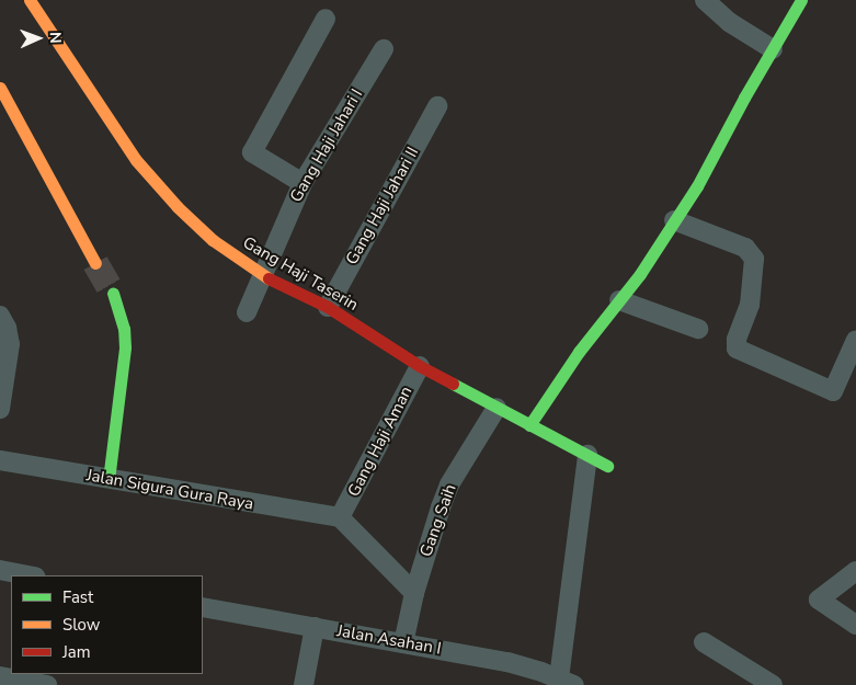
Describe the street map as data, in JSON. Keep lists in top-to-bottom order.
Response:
{
  "streets": {
    "street": [
      "Gang Haji Jahari I",
      "Gang Haji Jahari II",
      "Gang Haji Taserin",
      "Gang Haji Aman",
      "Jalan Sigura Gura Raya",
      "Gang Saih",
      "Jalan Asahan I"
    ]
  },
  "crossings": [
    ["Gang Haji Jahari I", "Gang Haji Taserin"],
    ["Gang Haji Jahari II", "Gang Haji Taserin"],
    ["Gang Haji Taserin", "Gang Haji Aman"],
    ["Gang Haji Taserin", "Gang Saih"],
    ["Gang Haji Aman", "Jalan Sigura Gura Raya"],
    ["Gang Saih", "Jalan Asahan I"]
  ],
  "legend": ["Fast", "Slow", "Jam"],
  "north": "right"
}
